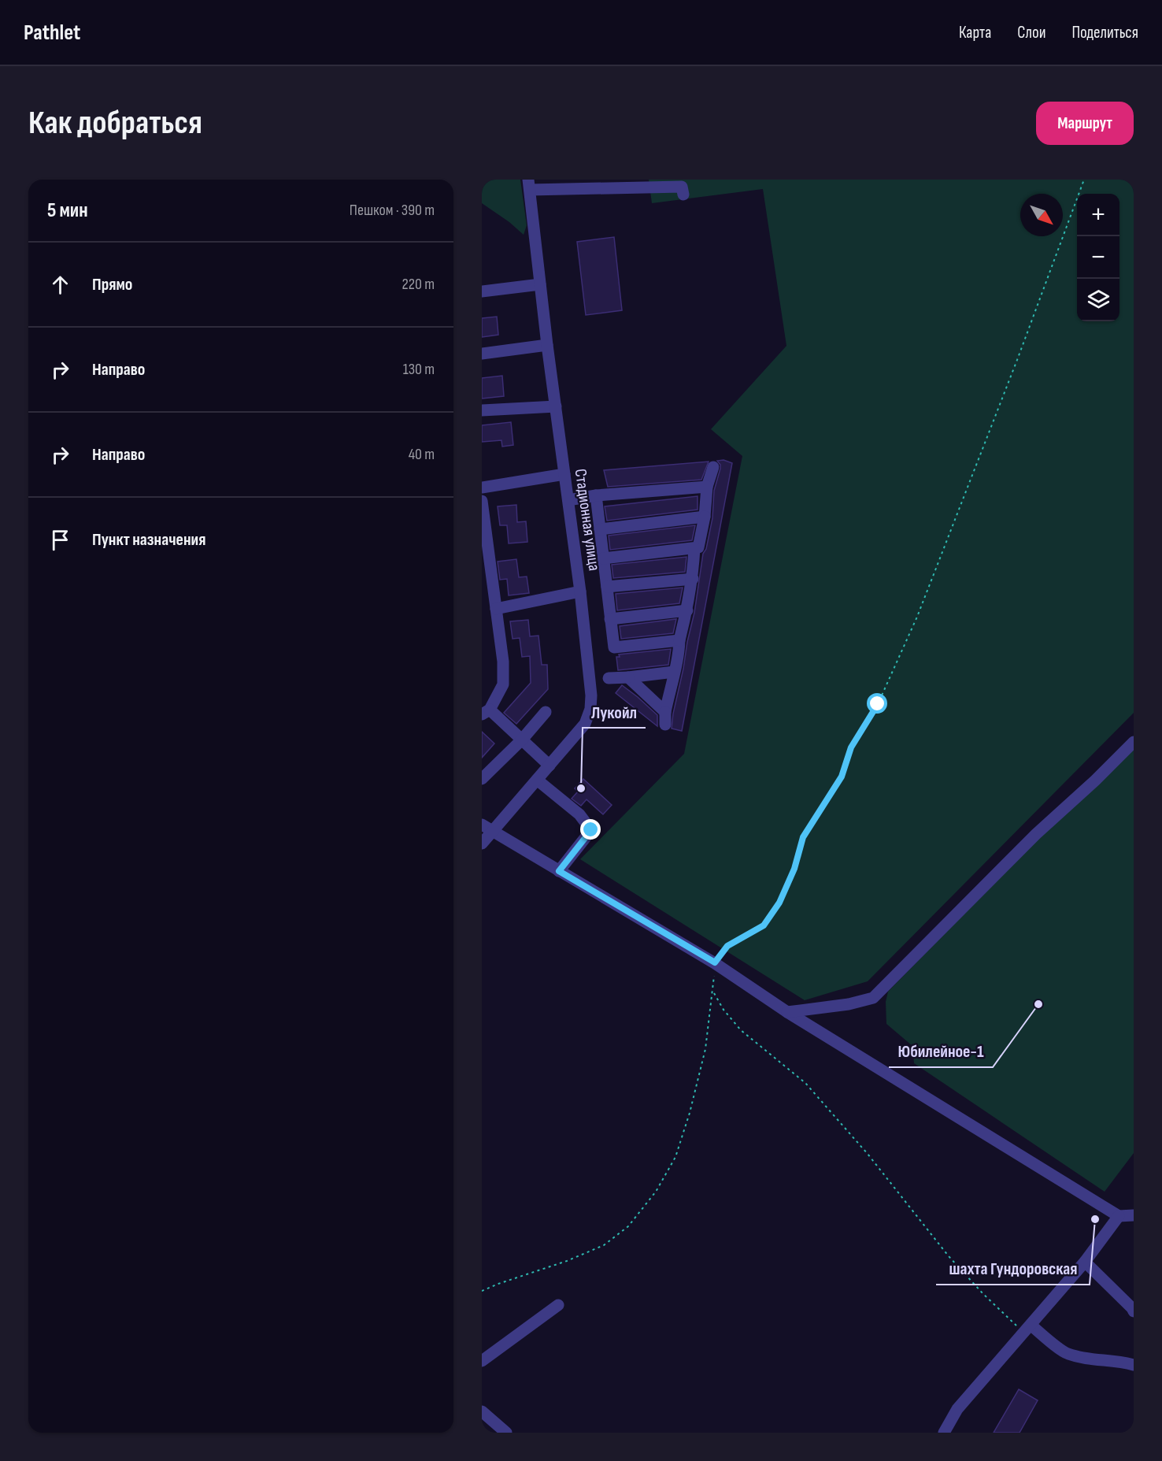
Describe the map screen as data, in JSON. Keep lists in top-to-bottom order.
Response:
{
  "streets": {
    "street": ["Стадионная улица"]
  },
  "places": ["Лукойл", "Юбилейное-1", "шахта Гундоровская"],
  "north": "bottom right",
  "page": {
    "header": "Pathlet",
    "nav": ["Карта", "Слои", "Поделиться"],
    "buttons": "Маршрут",
    "title": "Как добраться",
    "heading": ["5 мин", "Пешком · 390 m"],
    "map_buttons": ["+", "−"],
    "list": [
      ["Прямо", "220 m"],
      ["Направо", "130 m"],
      ["Направо", "40 m"],
      "Пункт назначения"
    ]
  }
}
